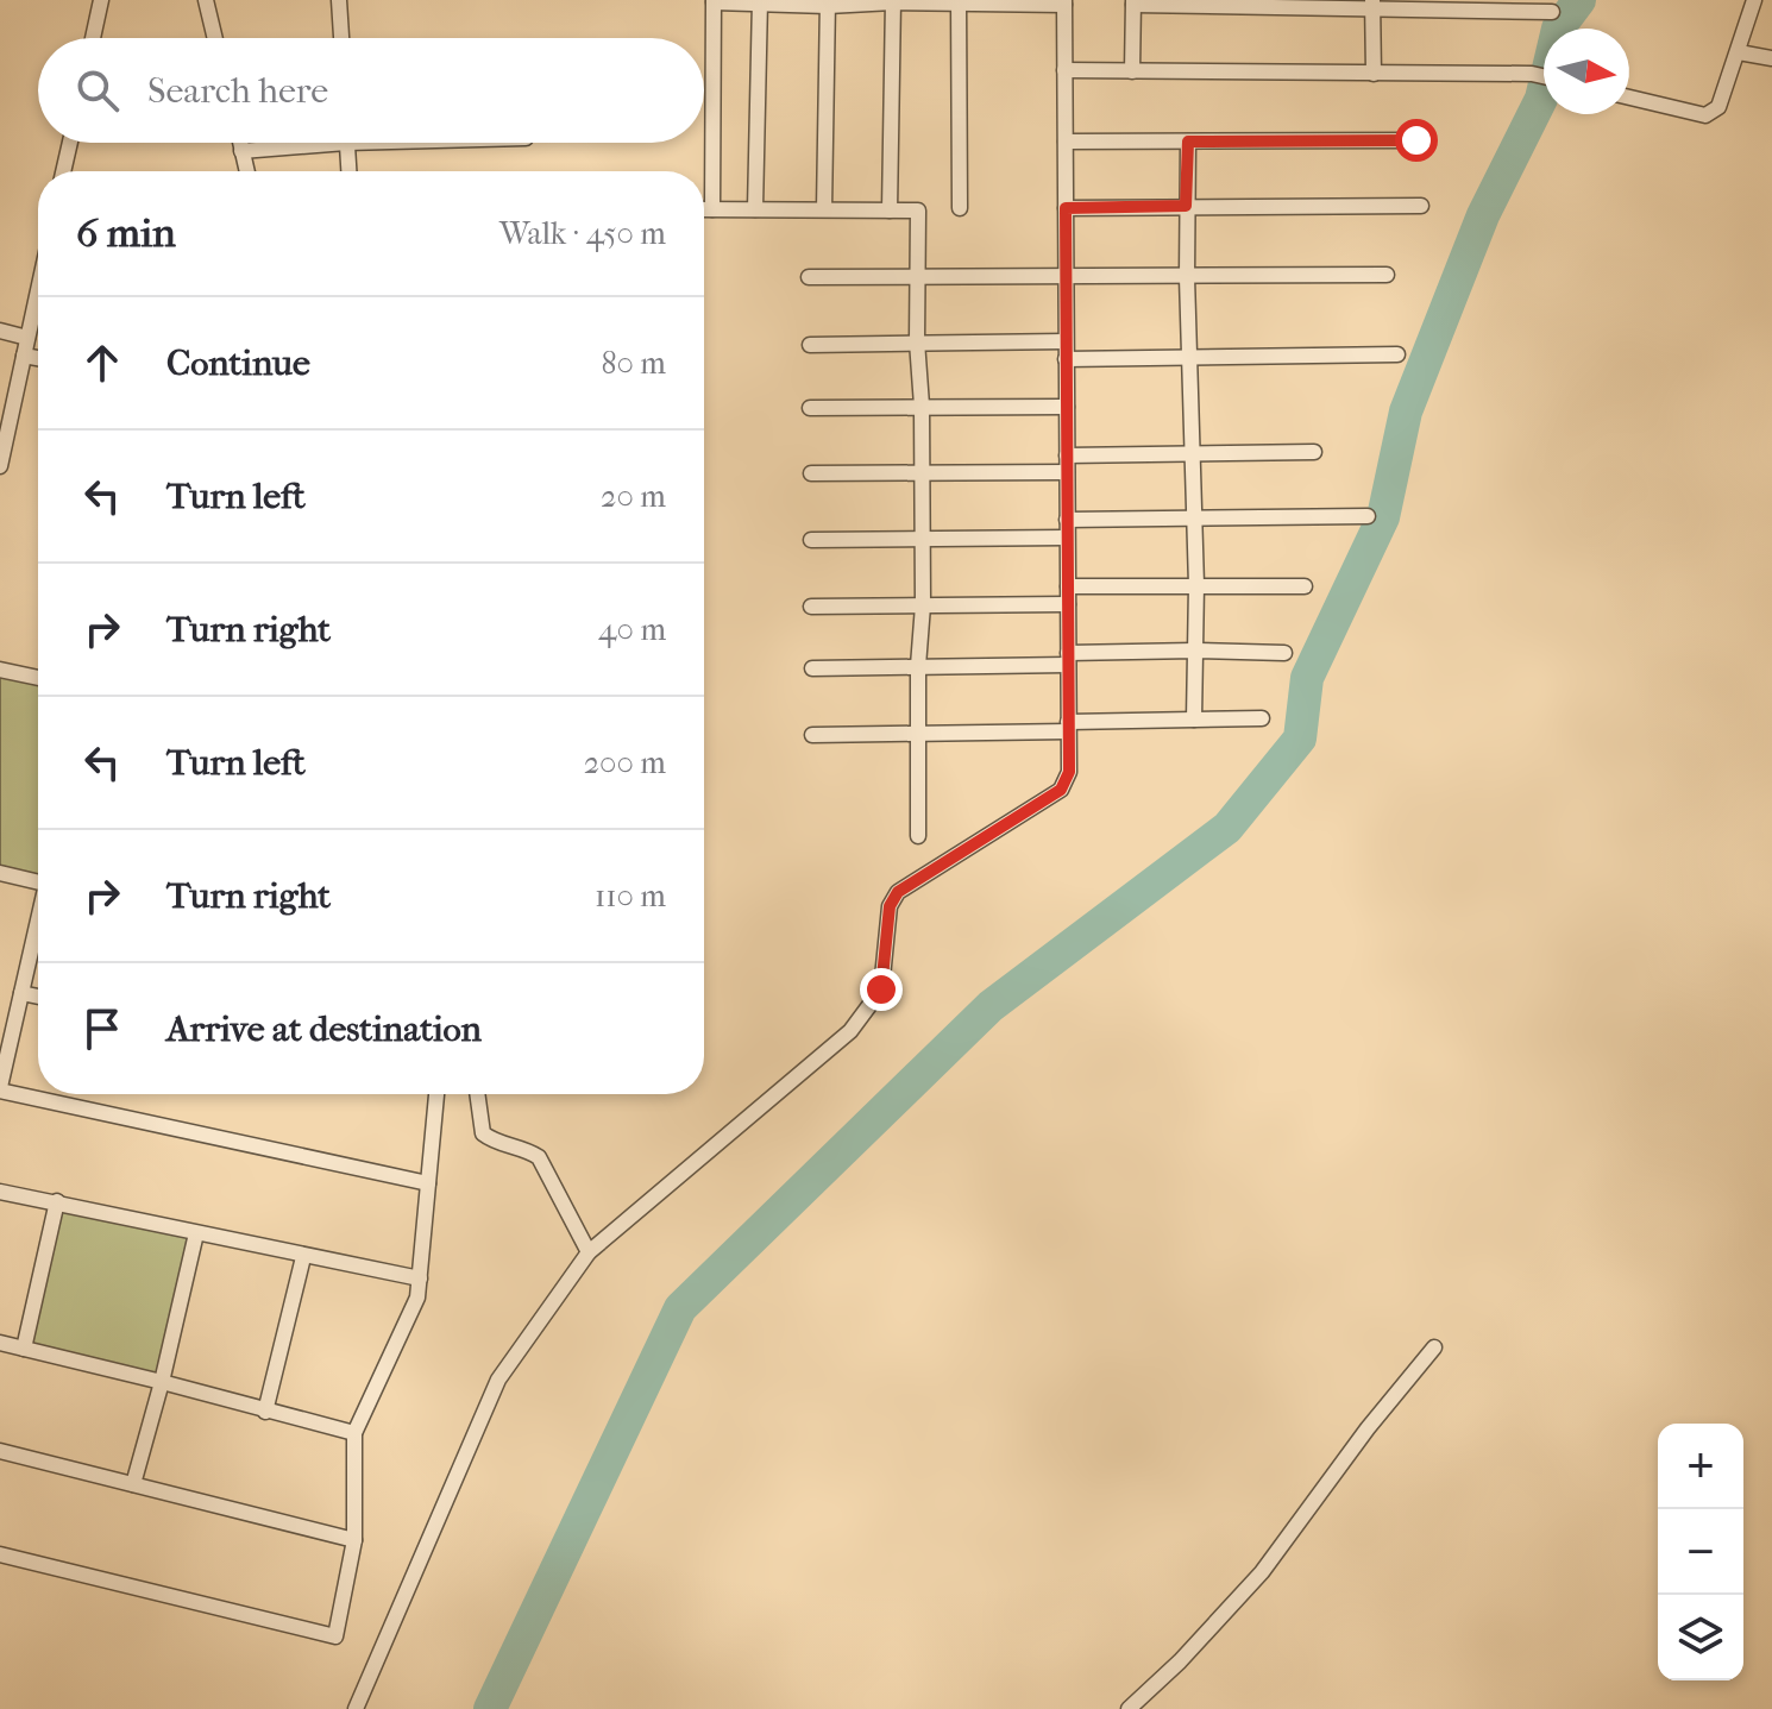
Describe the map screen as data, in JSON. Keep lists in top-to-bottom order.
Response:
{
  "north": "right",
  "page": {
    "search": "Search here",
    "heading": ["6 min", "Walk · 450 m"],
    "list": [
      ["Continue", "80 m"],
      ["Turn left", "20 m"],
      ["Turn right", "40 m"],
      ["Turn left", "200 m"],
      ["Turn right", "110 m"],
      "Arrive at destination"
    ],
    "map_buttons": ["+", "−"]
  }
}
